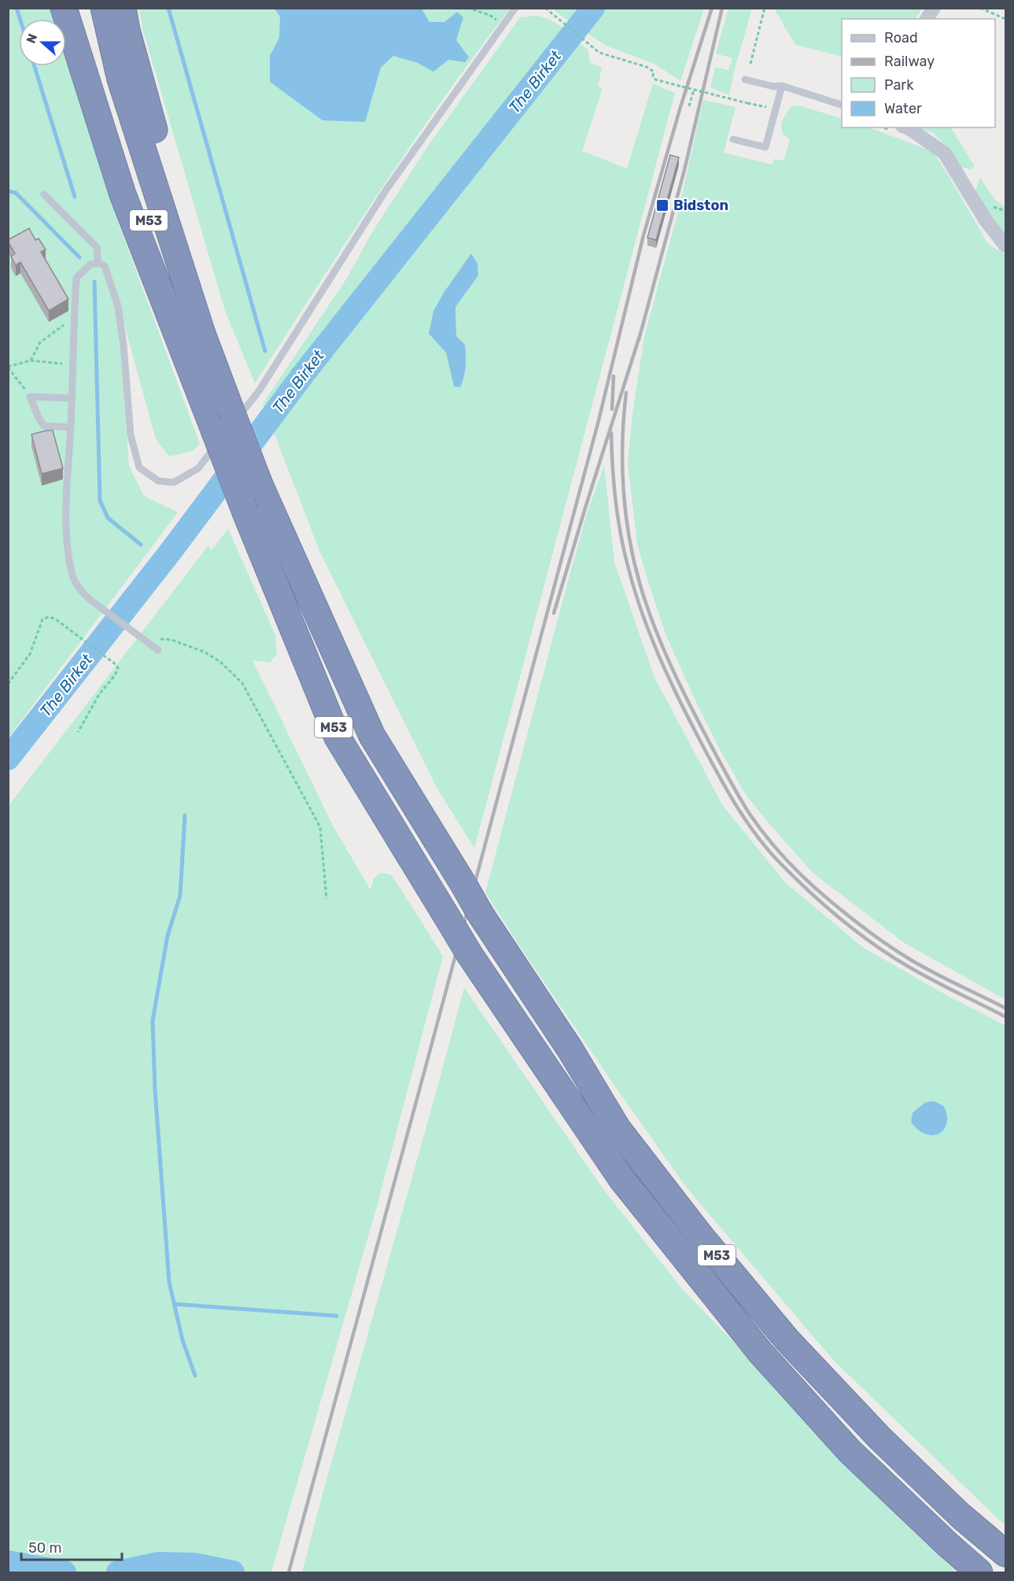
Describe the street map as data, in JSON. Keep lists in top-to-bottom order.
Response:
{
  "streets": {
    "highway": ["M53"]
  },
  "water": ["The Birket"],
  "places": {
    "transit": ["Bidston"]
  },
  "legend": [
    "Road",
    "Railway",
    "Park",
    "Water"
  ],
  "scale_bar": "50 m",
  "north": "left"
}
